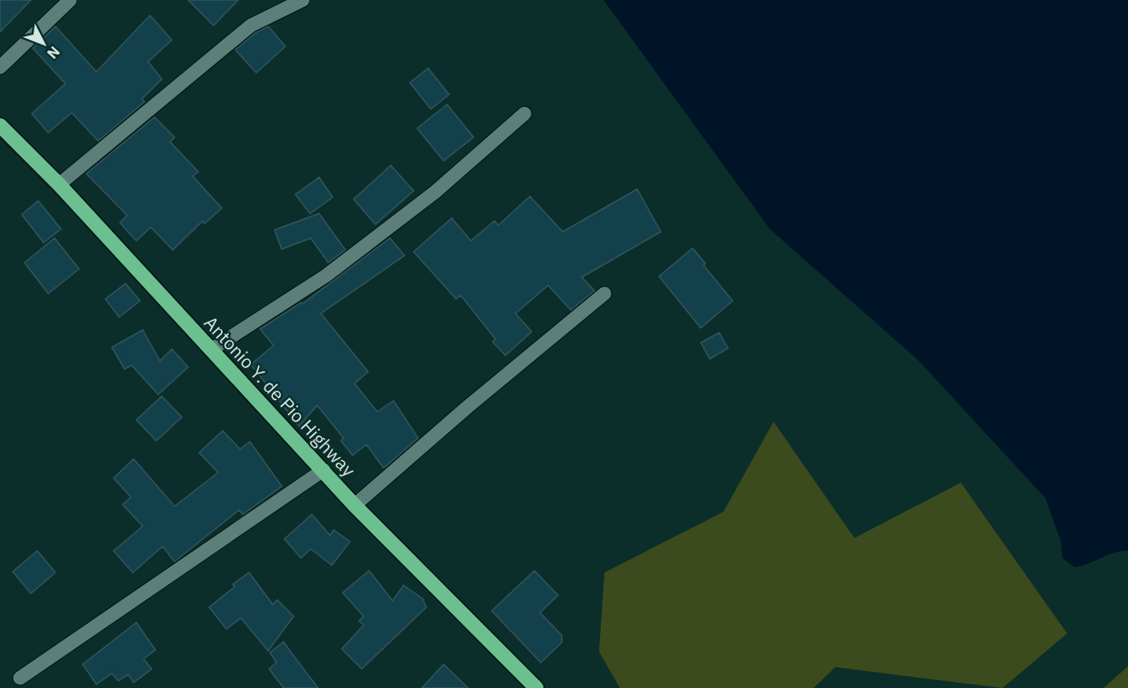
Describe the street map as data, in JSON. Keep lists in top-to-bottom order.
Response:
{
  "streets": {
    "highway": ["Antonio Y. de Pio Highway"]
  },
  "north": "bottom right"
}
